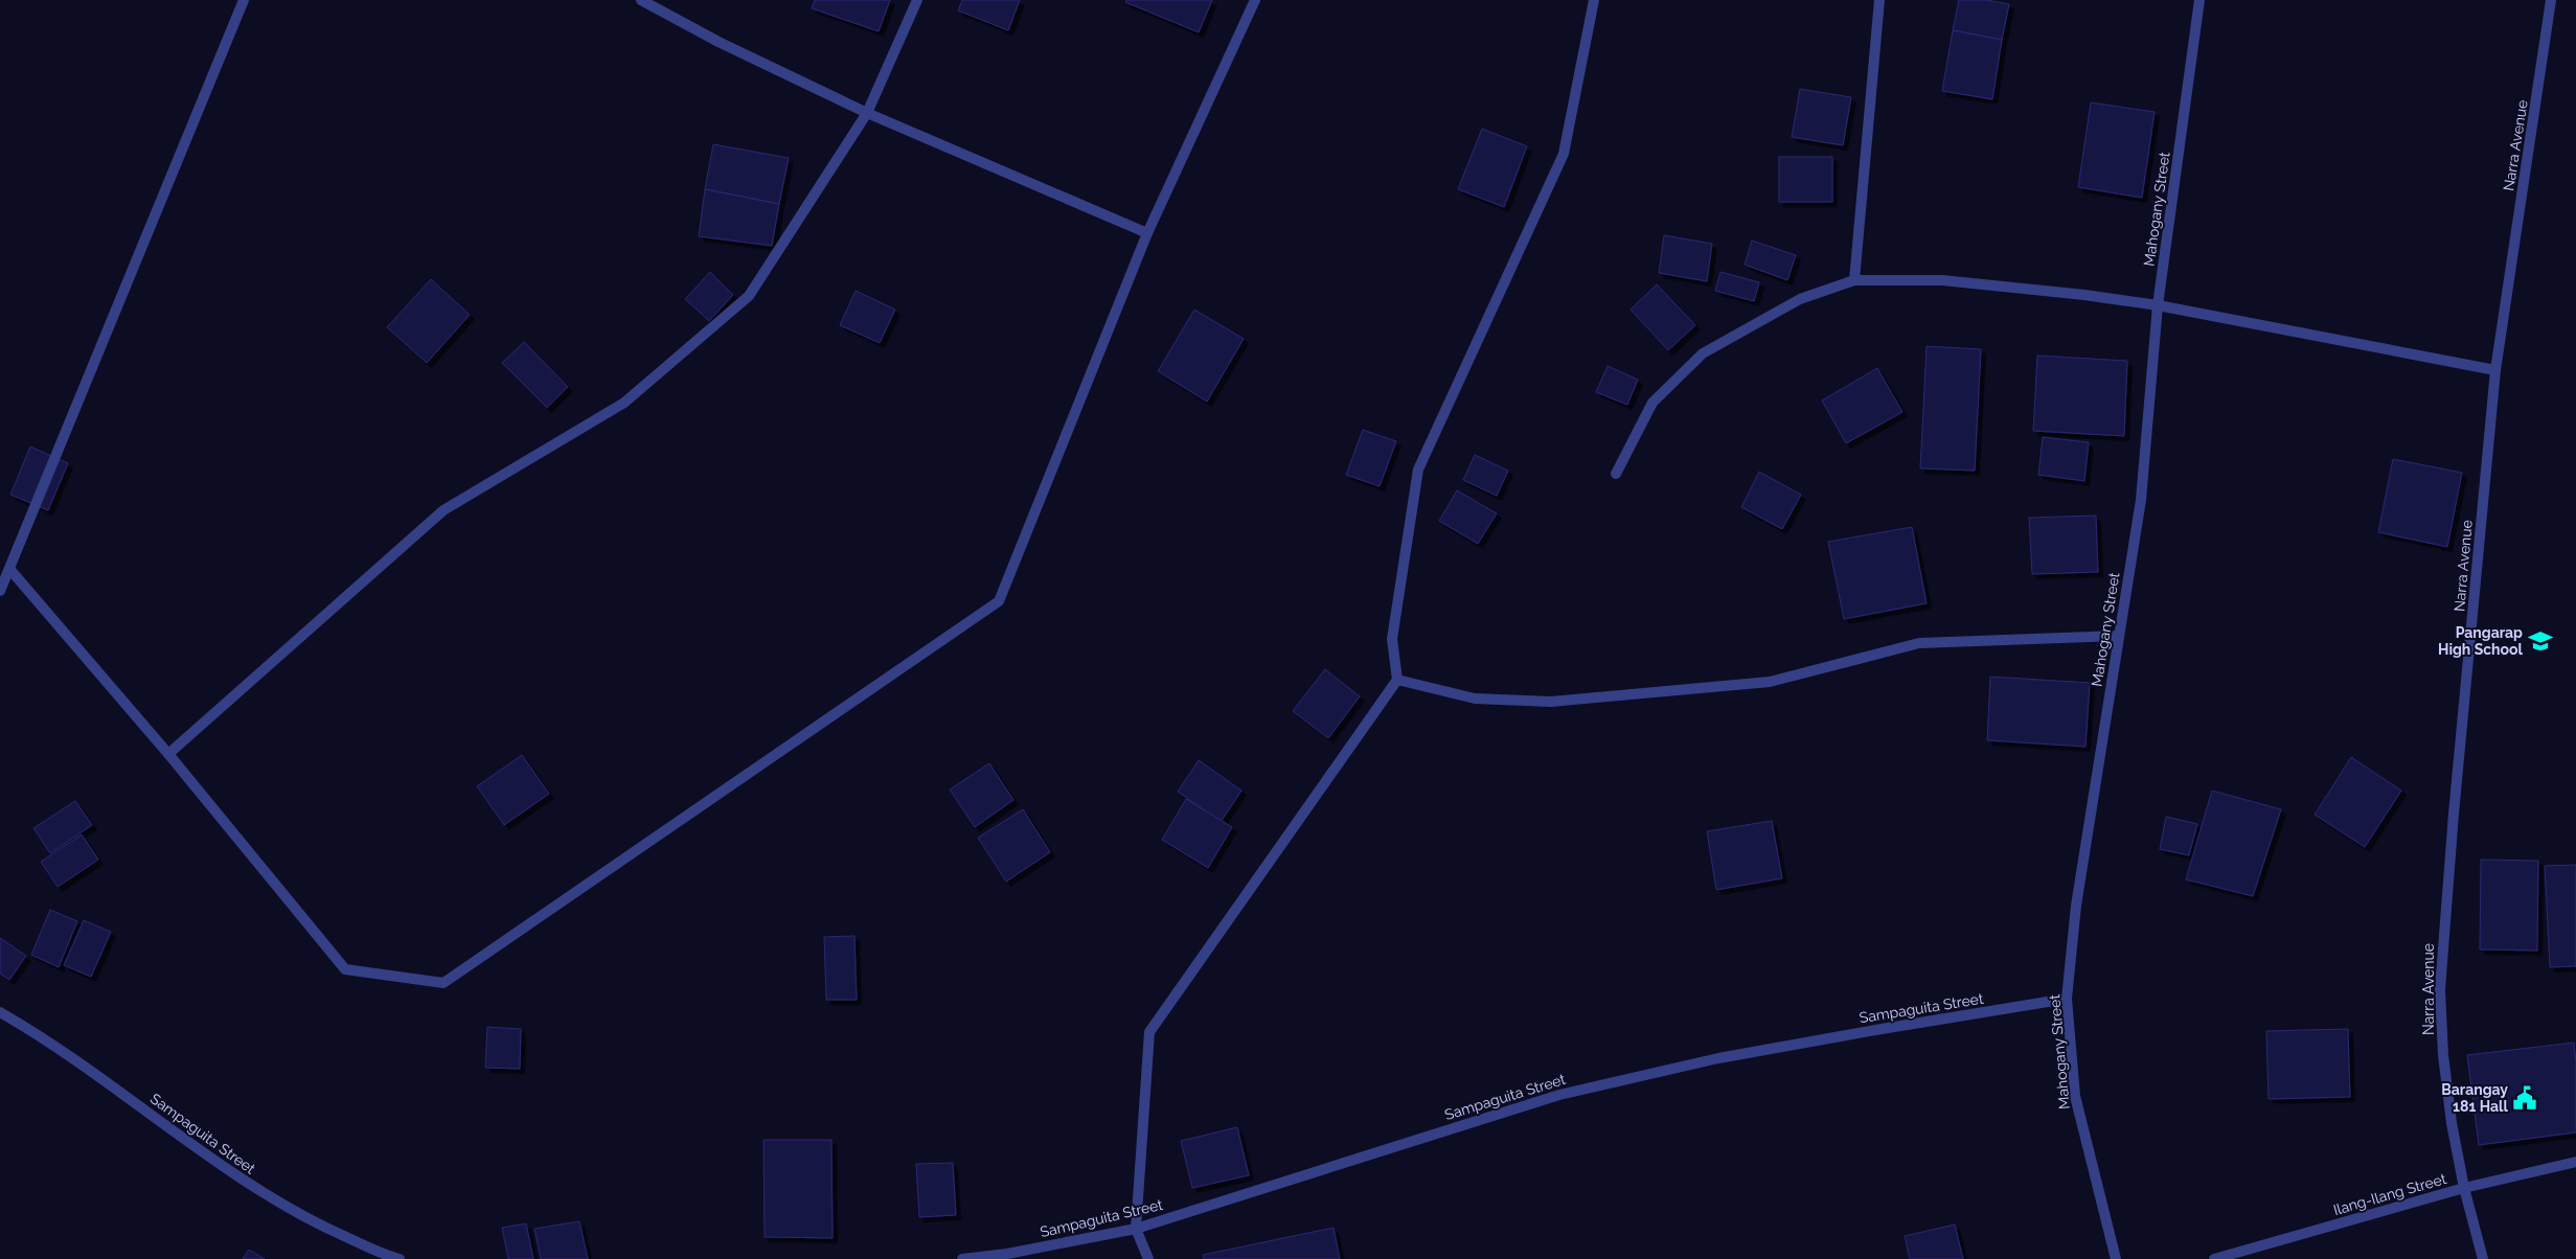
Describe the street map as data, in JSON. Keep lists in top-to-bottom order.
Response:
{
  "streets": {
    "street": [
      "Narra Avenue",
      "Mahogany Street",
      "Sampaguita Street",
      "Ilang-Ilang Street"
    ]
  },
  "crossings": [
    ["Narra Avenue", "Ilang-Ilang Street"],
    ["Mahogany Street", "Sampaguita Street"]
  ],
  "places": {
    "school or university": ["Pangarap High School"],
    "public building": ["Barangay 181 Hall"]
  }
}
